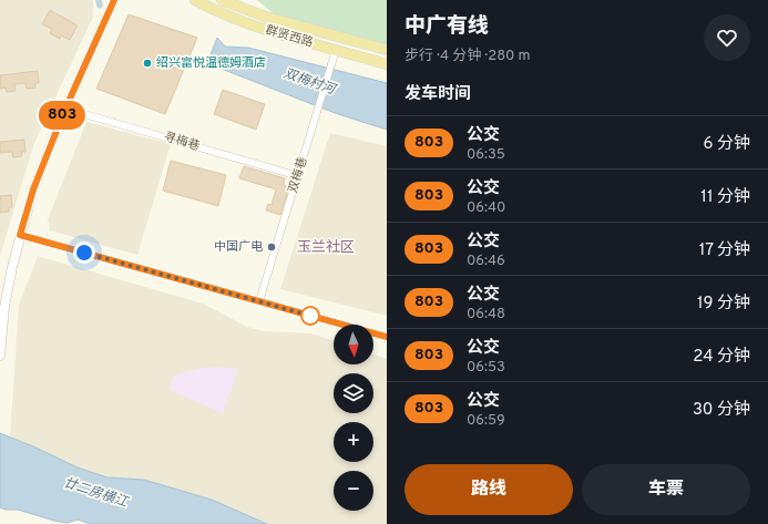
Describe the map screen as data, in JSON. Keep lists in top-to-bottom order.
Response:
{
  "streets": {
    "main road": ["群贤西路"],
    "street": ["寻梅巷", "双梅巷"]
  },
  "crossings": [
    ["群贤西路", "双梅巷"],
    ["寻梅巷", "双梅巷"]
  ],
  "districts": ["玉兰社区"],
  "water": ["双梅村河", "廿二房横江"],
  "places": ["绍兴富悦温德姆酒店", "中国广电"],
  "lines": ["bus line 803"],
  "north": "bottom",
  "page": {
    "on_map": "803",
    "heading": [
      ["中广有线", "步行 · 4 分钟 · 280 m"],
      "发车时间"
    ],
    "list": [
      {
        "mark": "803",
        "name": "公交",
        "note": "06:35",
        "value": "6 分钟"
      },
      {
        "mark": "803",
        "name": "公交",
        "note": "06:40",
        "value": "11 分钟"
      },
      {
        "mark": "803",
        "name": "公交",
        "note": "06:46",
        "value": "17 分钟"
      },
      {
        "mark": "803",
        "name": "公交",
        "note": "06:48",
        "value": "19 分钟"
      },
      {
        "mark": "803",
        "name": "公交",
        "note": "06:53",
        "value": "24 分钟"
      },
      {
        "mark": "803",
        "name": "公交",
        "note": "06:59",
        "value": "30 分钟"
      }
    ],
    "map_buttons": ["+", "−"],
    "buttons": ["路线", "车票"]
  }
}
